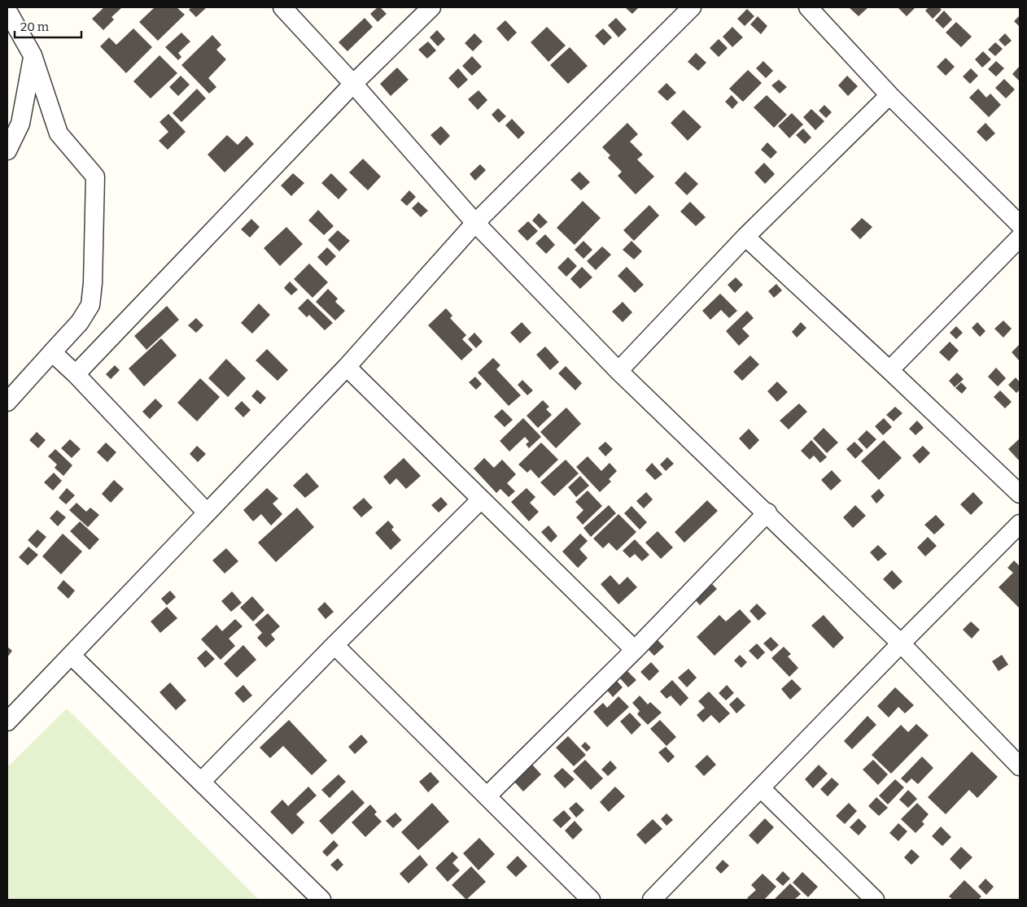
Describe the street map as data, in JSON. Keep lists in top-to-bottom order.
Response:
{
  "scale_bar": "20 m"
}
